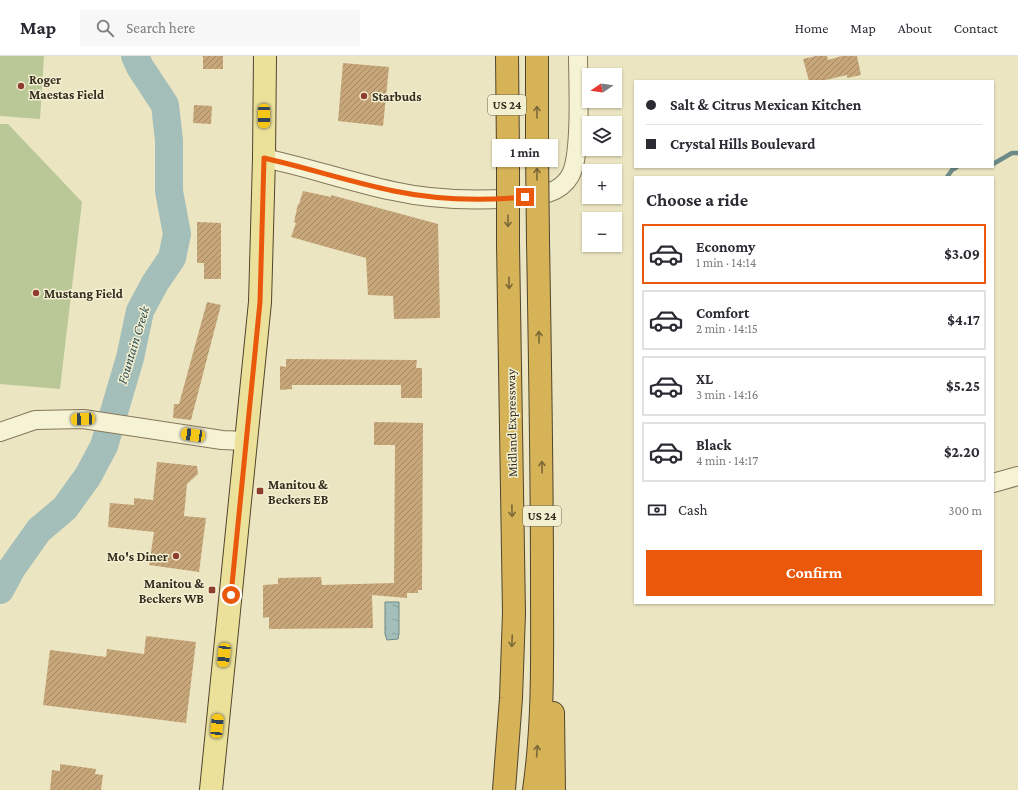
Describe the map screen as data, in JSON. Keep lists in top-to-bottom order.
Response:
{
  "streets": {
    "highway": ["US 24", "Midland Expressway"]
  },
  "water": ["Fountain Creek"],
  "places": {
    "other": [
      "Roger Maestas Field",
      "Starbuds",
      "Mustang Field",
      "Mo's Diner"
    ],
    "transit": ["Manitou & Beckers EB", "Manitou & Beckers WB"]
  },
  "north": "left",
  "page": {
    "header": "Map",
    "search": "Search here",
    "nav": [
      "Home",
      "Map",
      "About",
      "Contact"
    ],
    "map_buttons": ["+", "−"],
    "banner": ["Salt & Citrus Mexican Kitchen", "Crystal Hills Boulevard"],
    "bubble": "1 min",
    "heading": "Choose a ride",
    "list": [
      {
        "name": "Economy",
        "note": "1 min · 14:14",
        "value": "$3.09"
      },
      {
        "name": "Comfort",
        "note": "2 min · 14:15",
        "value": "$4.17"
      },
      {
        "name": "XL",
        "note": "3 min · 14:16",
        "value": "$5.25"
      },
      {
        "name": "Black",
        "note": "4 min · 14:17",
        "value": "$2.20"
      }
    ],
    "pay": ["Cash", "300 m"],
    "buttons": "Confirm"
  }
}
